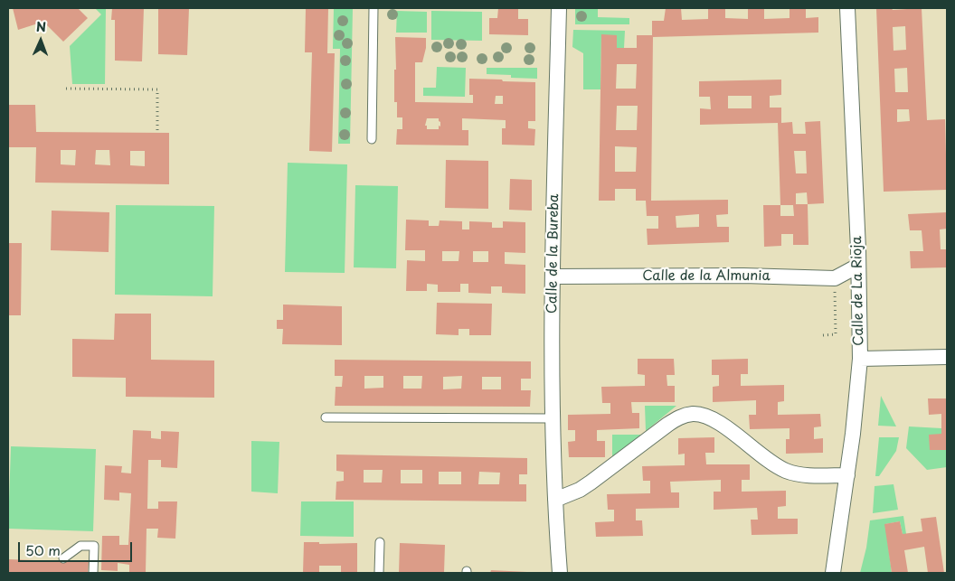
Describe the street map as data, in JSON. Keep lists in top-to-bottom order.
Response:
{
  "streets": {
    "street": ["Calle de la Bureba", "Calle de la Almunia", "Calle de La Rioja"]
  },
  "crossings": [
    ["Calle de la Bureba", "Calle de la Almunia"]
  ],
  "scale_bar": "50 m",
  "north": "top"
}
